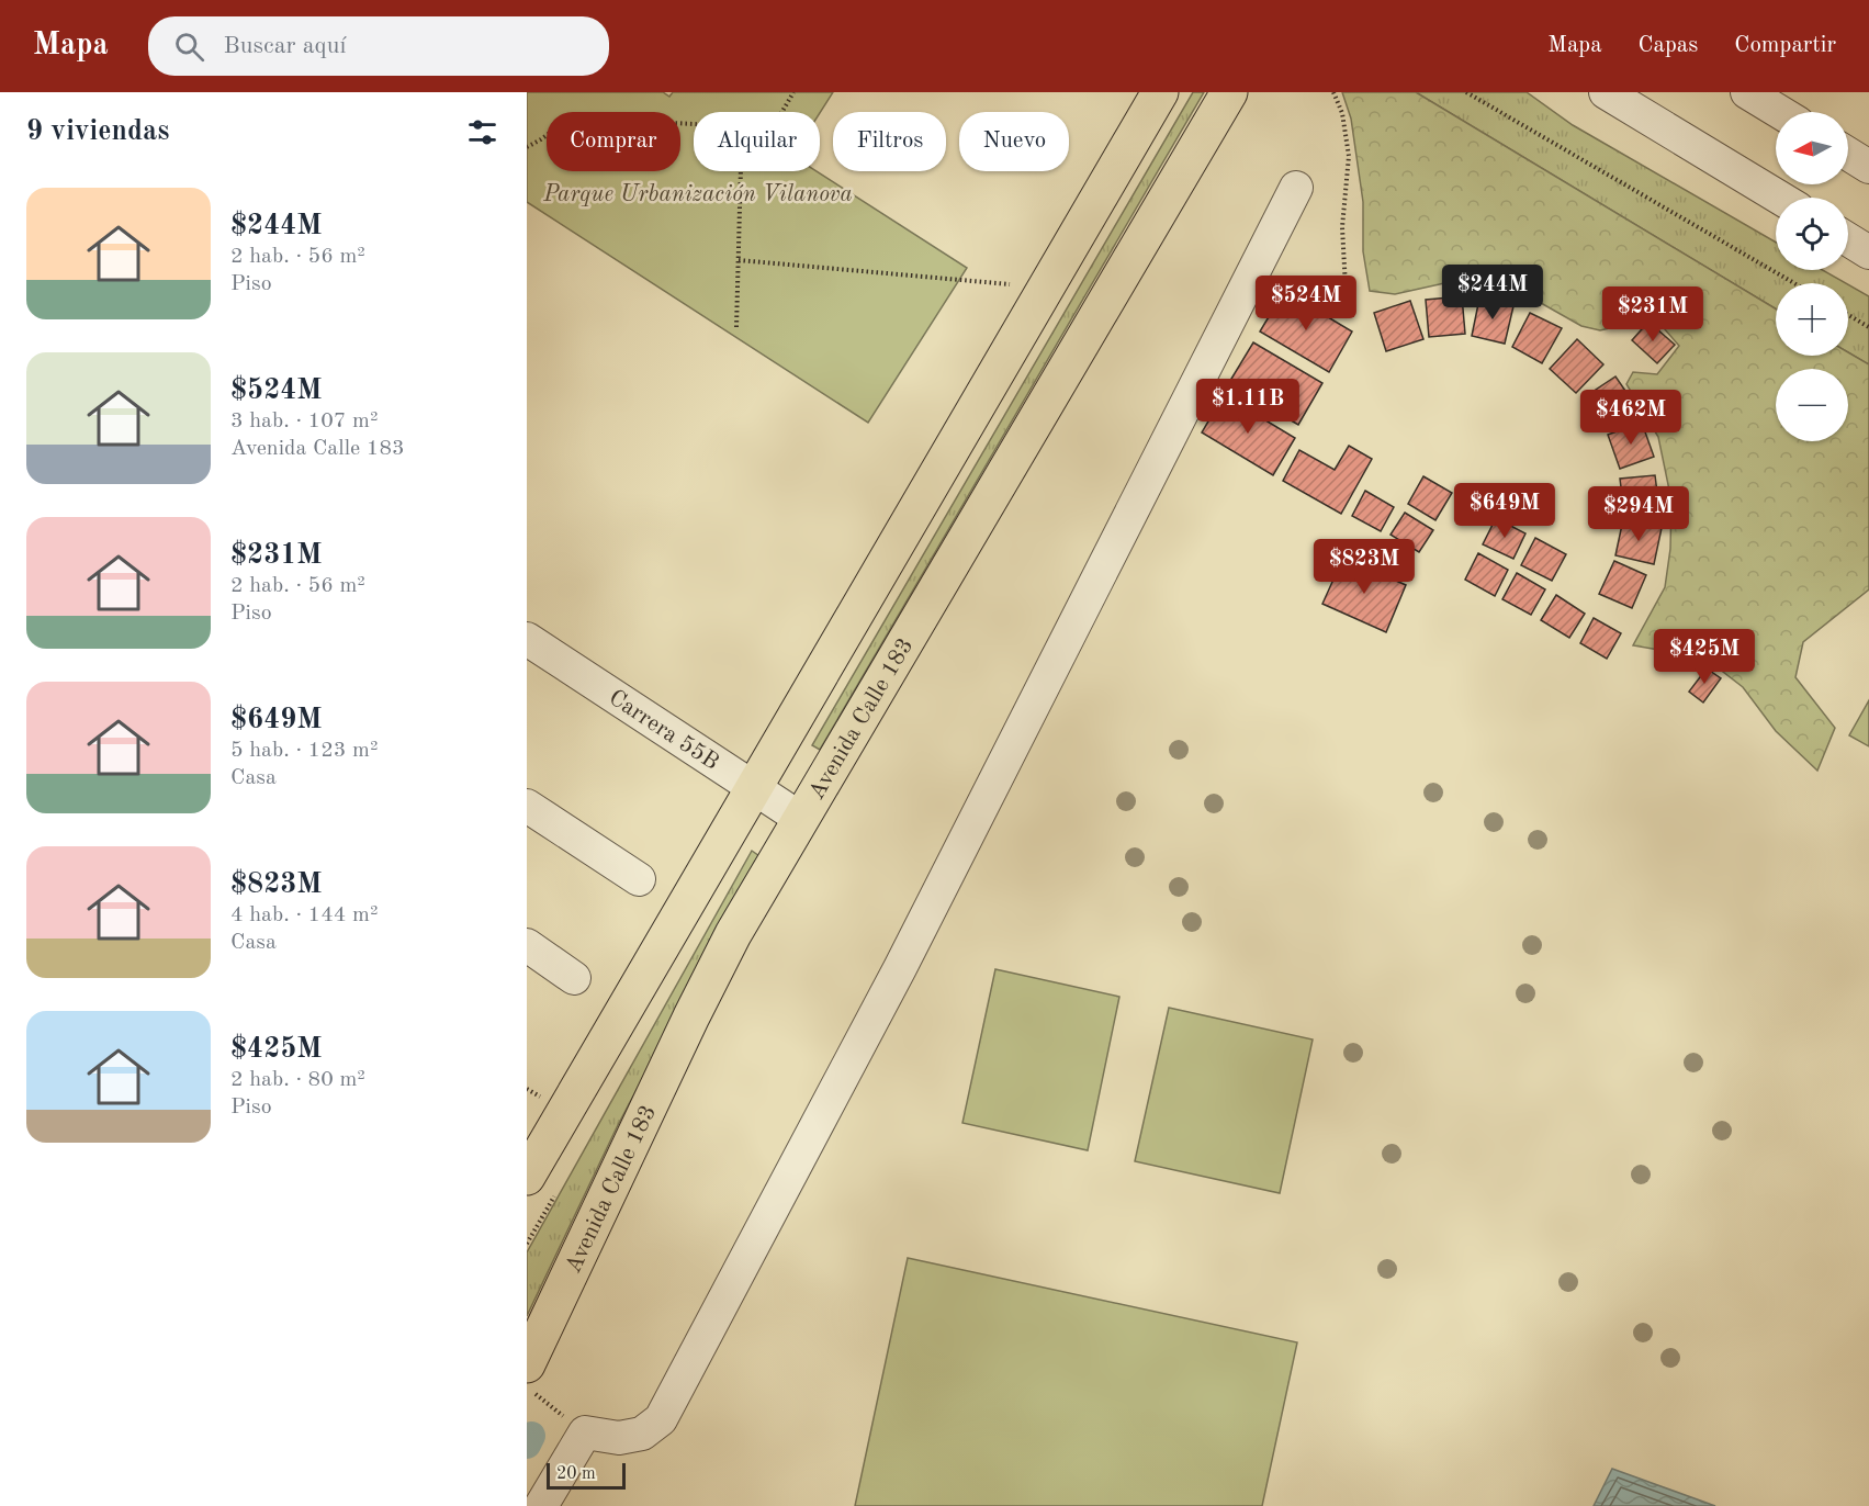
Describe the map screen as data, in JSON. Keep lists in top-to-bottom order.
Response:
{
  "streets": {
    "main road": ["Avenida Calle 183"],
    "street": ["Carrera 55B"]
  },
  "crossings": [
    ["Avenida Calle 183", "Carrera 55B"]
  ],
  "parks": ["Parque Urbanización Vilanova"],
  "scale_bar": "20 m",
  "north": "left",
  "page": {
    "header": "Mapa",
    "search": "Buscar aquí",
    "nav": ["Mapa", "Capas", "Compartir"],
    "heading": "9 viviendas",
    "map_buttons": ["+", "−"],
    "chip": [
      "Comprar",
      "Alquilar",
      "Filtros",
      "Nuevo"
    ],
    "list": [
      {
        "name": "$244M",
        "note": "2 hab. · 56 m² · Piso"
      },
      {
        "name": "$524M",
        "note": "3 hab. · 107 m² · Avenida Calle 183"
      },
      {
        "name": "$231M",
        "note": "2 hab. · 56 m² · Piso"
      },
      {
        "name": "$649M",
        "note": "5 hab. · 123 m² · Casa"
      },
      {
        "name": "$823M",
        "note": "4 hab. · 144 m² · Casa"
      },
      {
        "name": "$425M",
        "note": "2 hab. · 80 m² · Piso"
      }
    ],
    "price": [
      "$244M",
      "$524M",
      "$231M",
      "$1.11B",
      "$462M",
      "$649M",
      "$294M",
      "$823M",
      "$425M"
    ],
    "scale": "20 m"
  }
}
